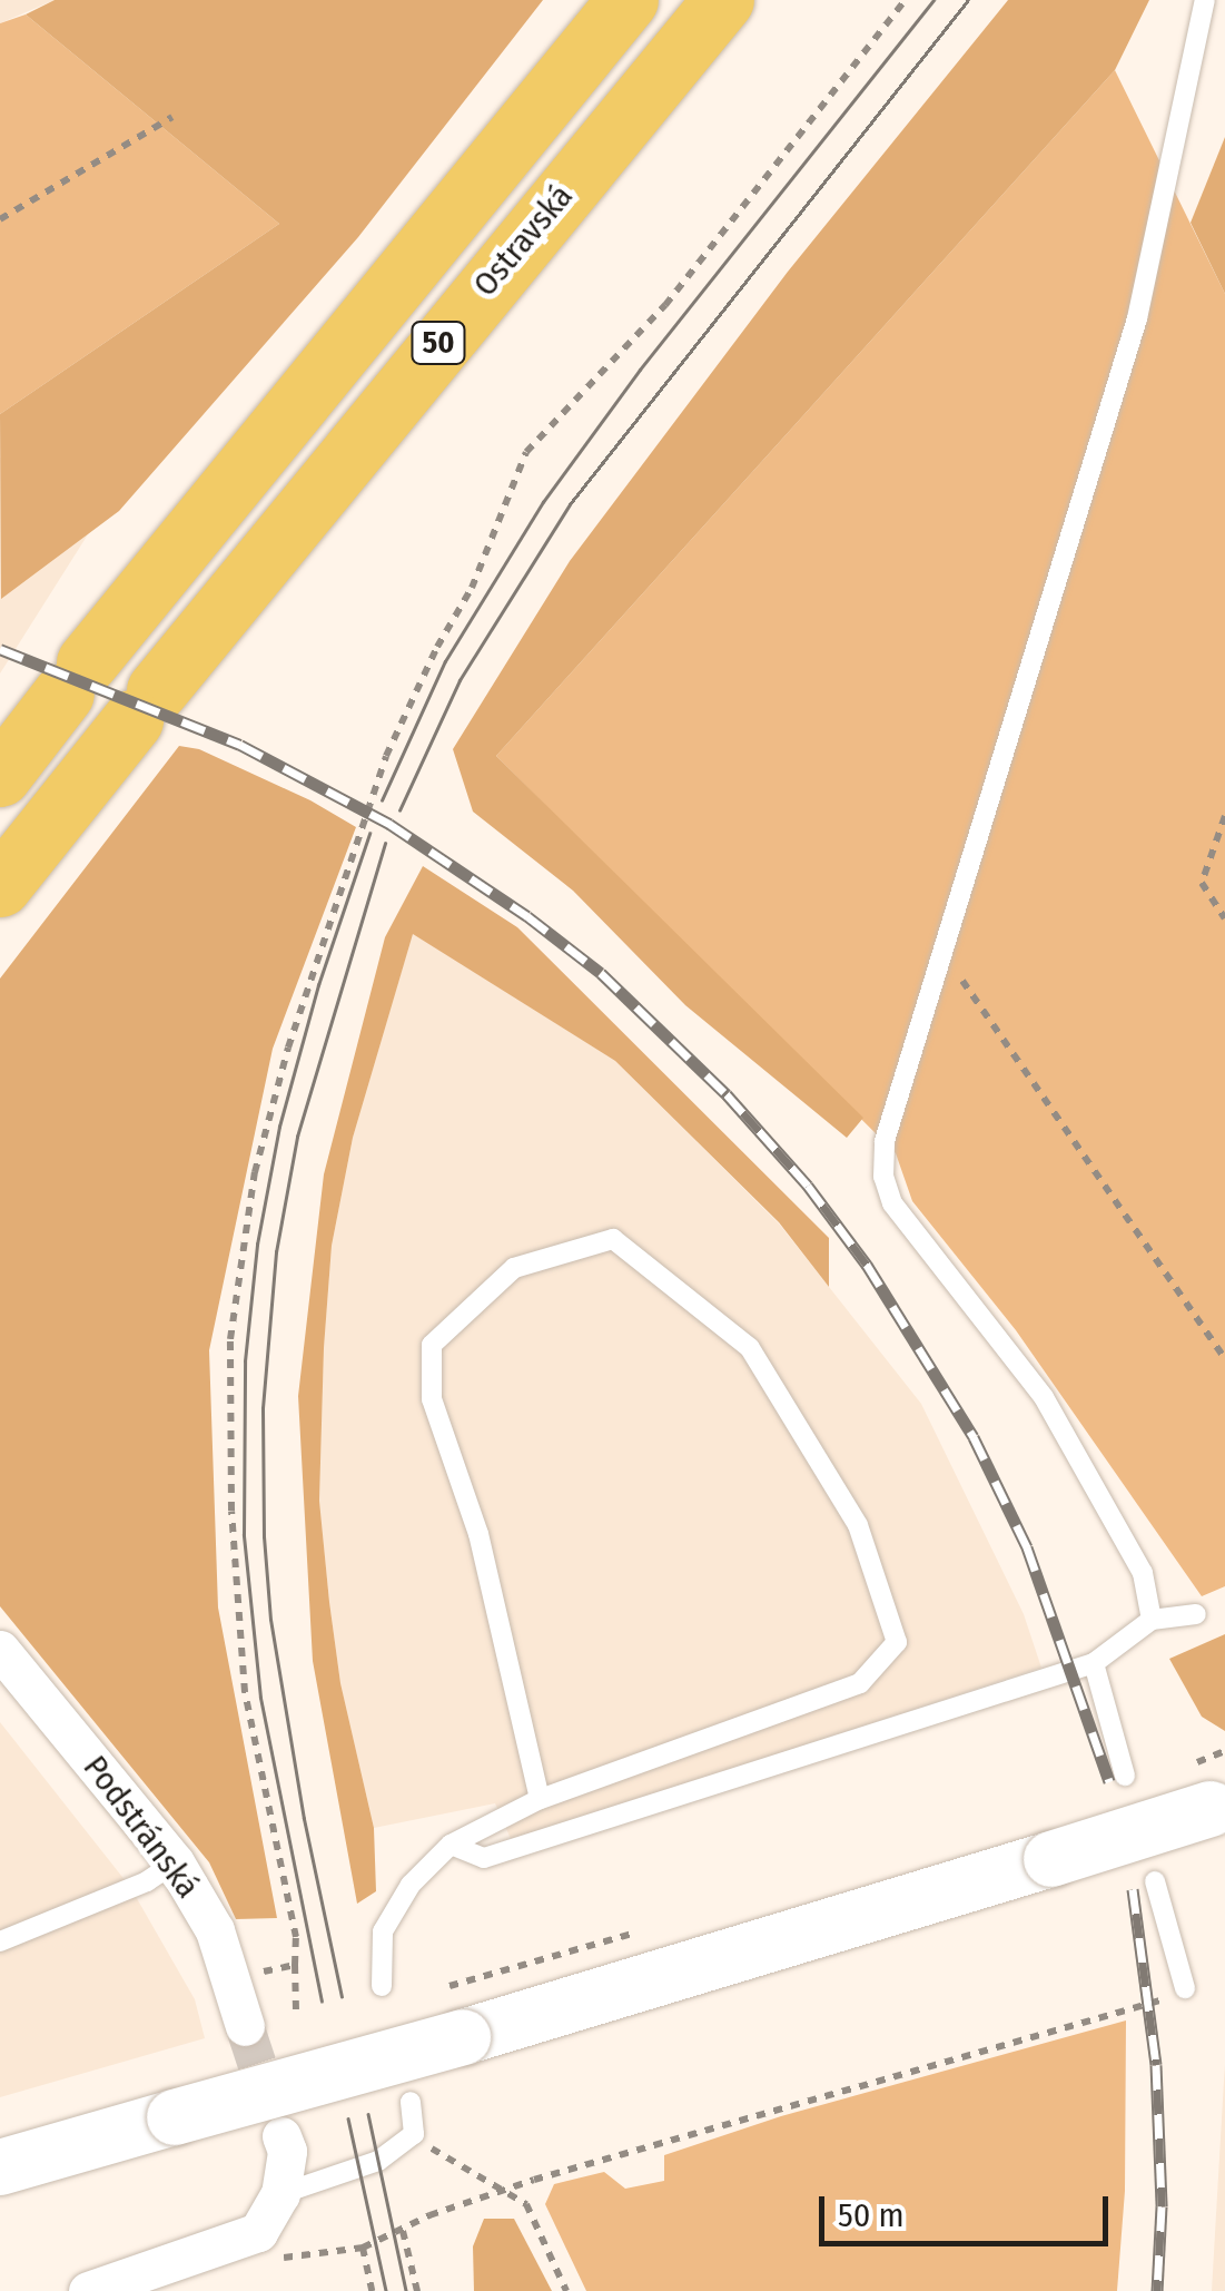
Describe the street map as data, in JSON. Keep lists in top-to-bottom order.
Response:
{
  "streets": {
    "highway": ["Ostravská", "50"],
    "street": ["Podstránská"]
  },
  "scale_bar": "50 m"
}
